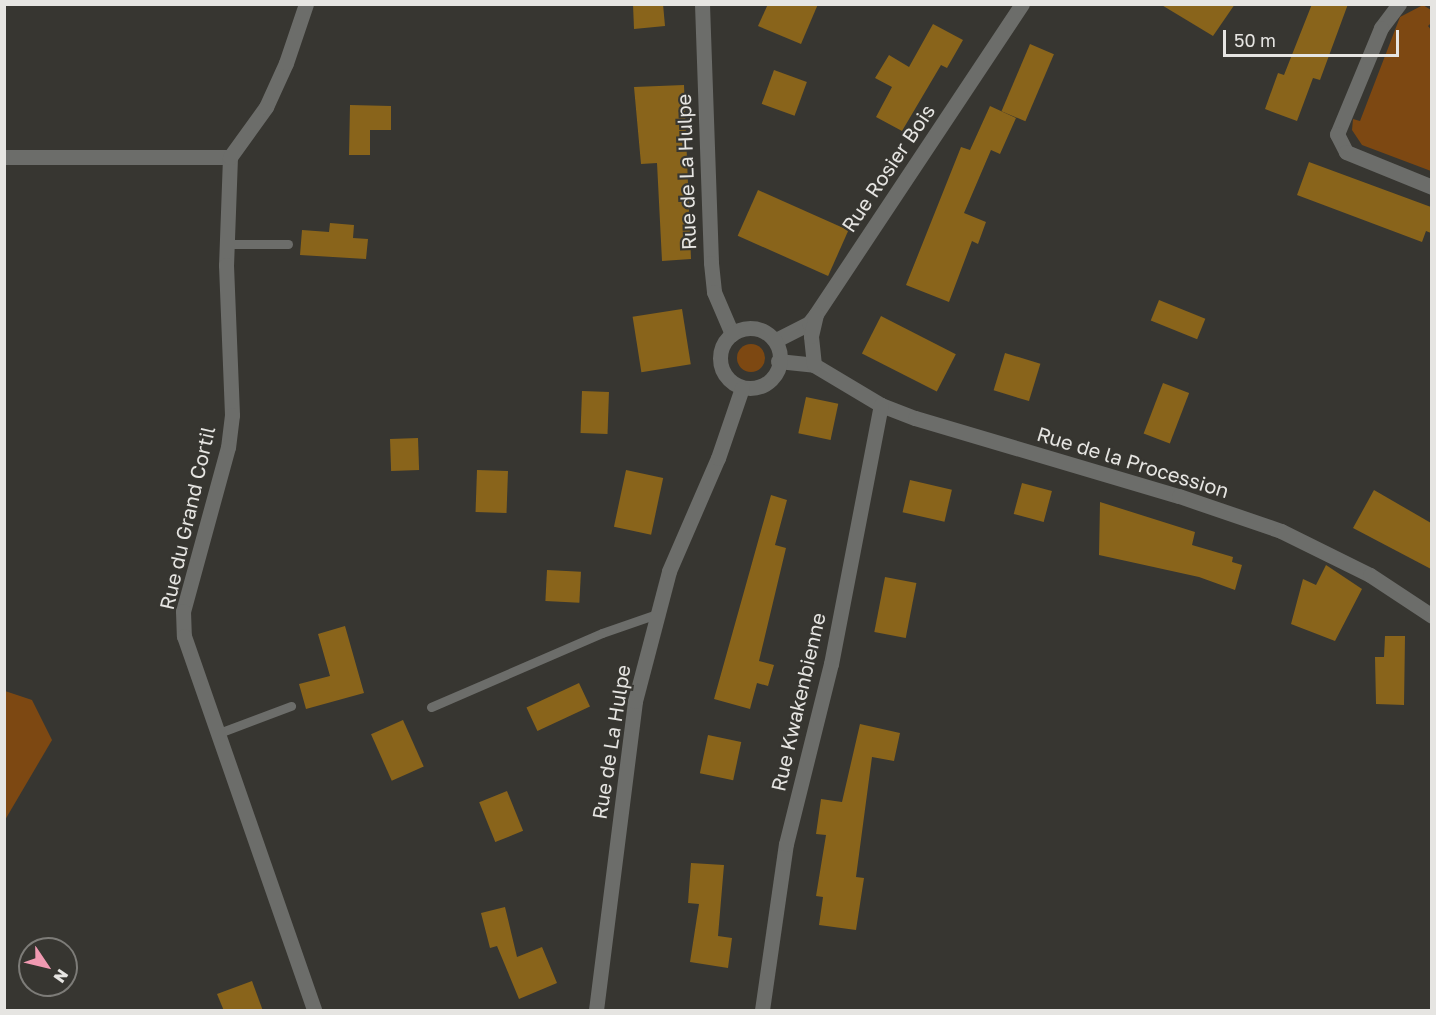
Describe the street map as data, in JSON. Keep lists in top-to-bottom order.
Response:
{
  "streets": {
    "street": [
      "Rue Rosier Bois",
      "Rue de La Hulpe",
      "Rue de la Procession",
      "Rue du Grand Cortil",
      "Rue Kwakenbienne"
    ]
  },
  "crossings": [
    ["Rue Rosier Bois", "Rue de La Hulpe"],
    ["Rue Rosier Bois", "Rue de la Procession"],
    ["Rue de La Hulpe", "Rue de la Procession"],
    ["Rue de la Procession", "Rue Kwakenbienne"]
  ],
  "scale_bar": "50 m",
  "north": "bottom right"
}
